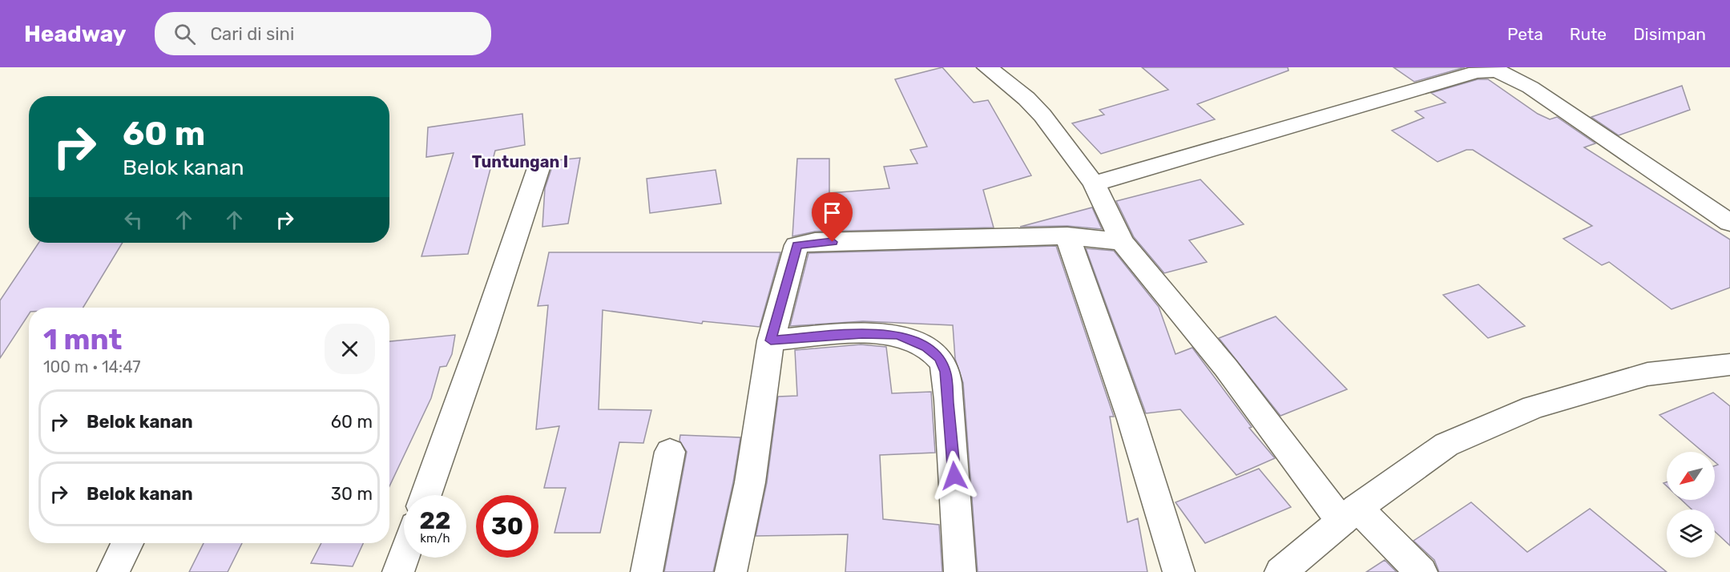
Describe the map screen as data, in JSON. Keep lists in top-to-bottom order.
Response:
{
  "districts": ["Tuntungan I"],
  "north": "bottom left",
  "page": {
    "header": "Headway",
    "search": "Cari di sini",
    "nav": ["Peta", "Rute", "Disimpan"],
    "turn": ["60 m", "Belok kanan"],
    "heading": ["1 mnt", "100 m · 14:47"],
    "list": [
      {
        "name": "Belok kanan",
        "value": "60 m"
      },
      {
        "name": "Belok kanan",
        "value": "30 m"
      }
    ],
    "speed": "22 km/h",
    "limit": "30"
  }
}
